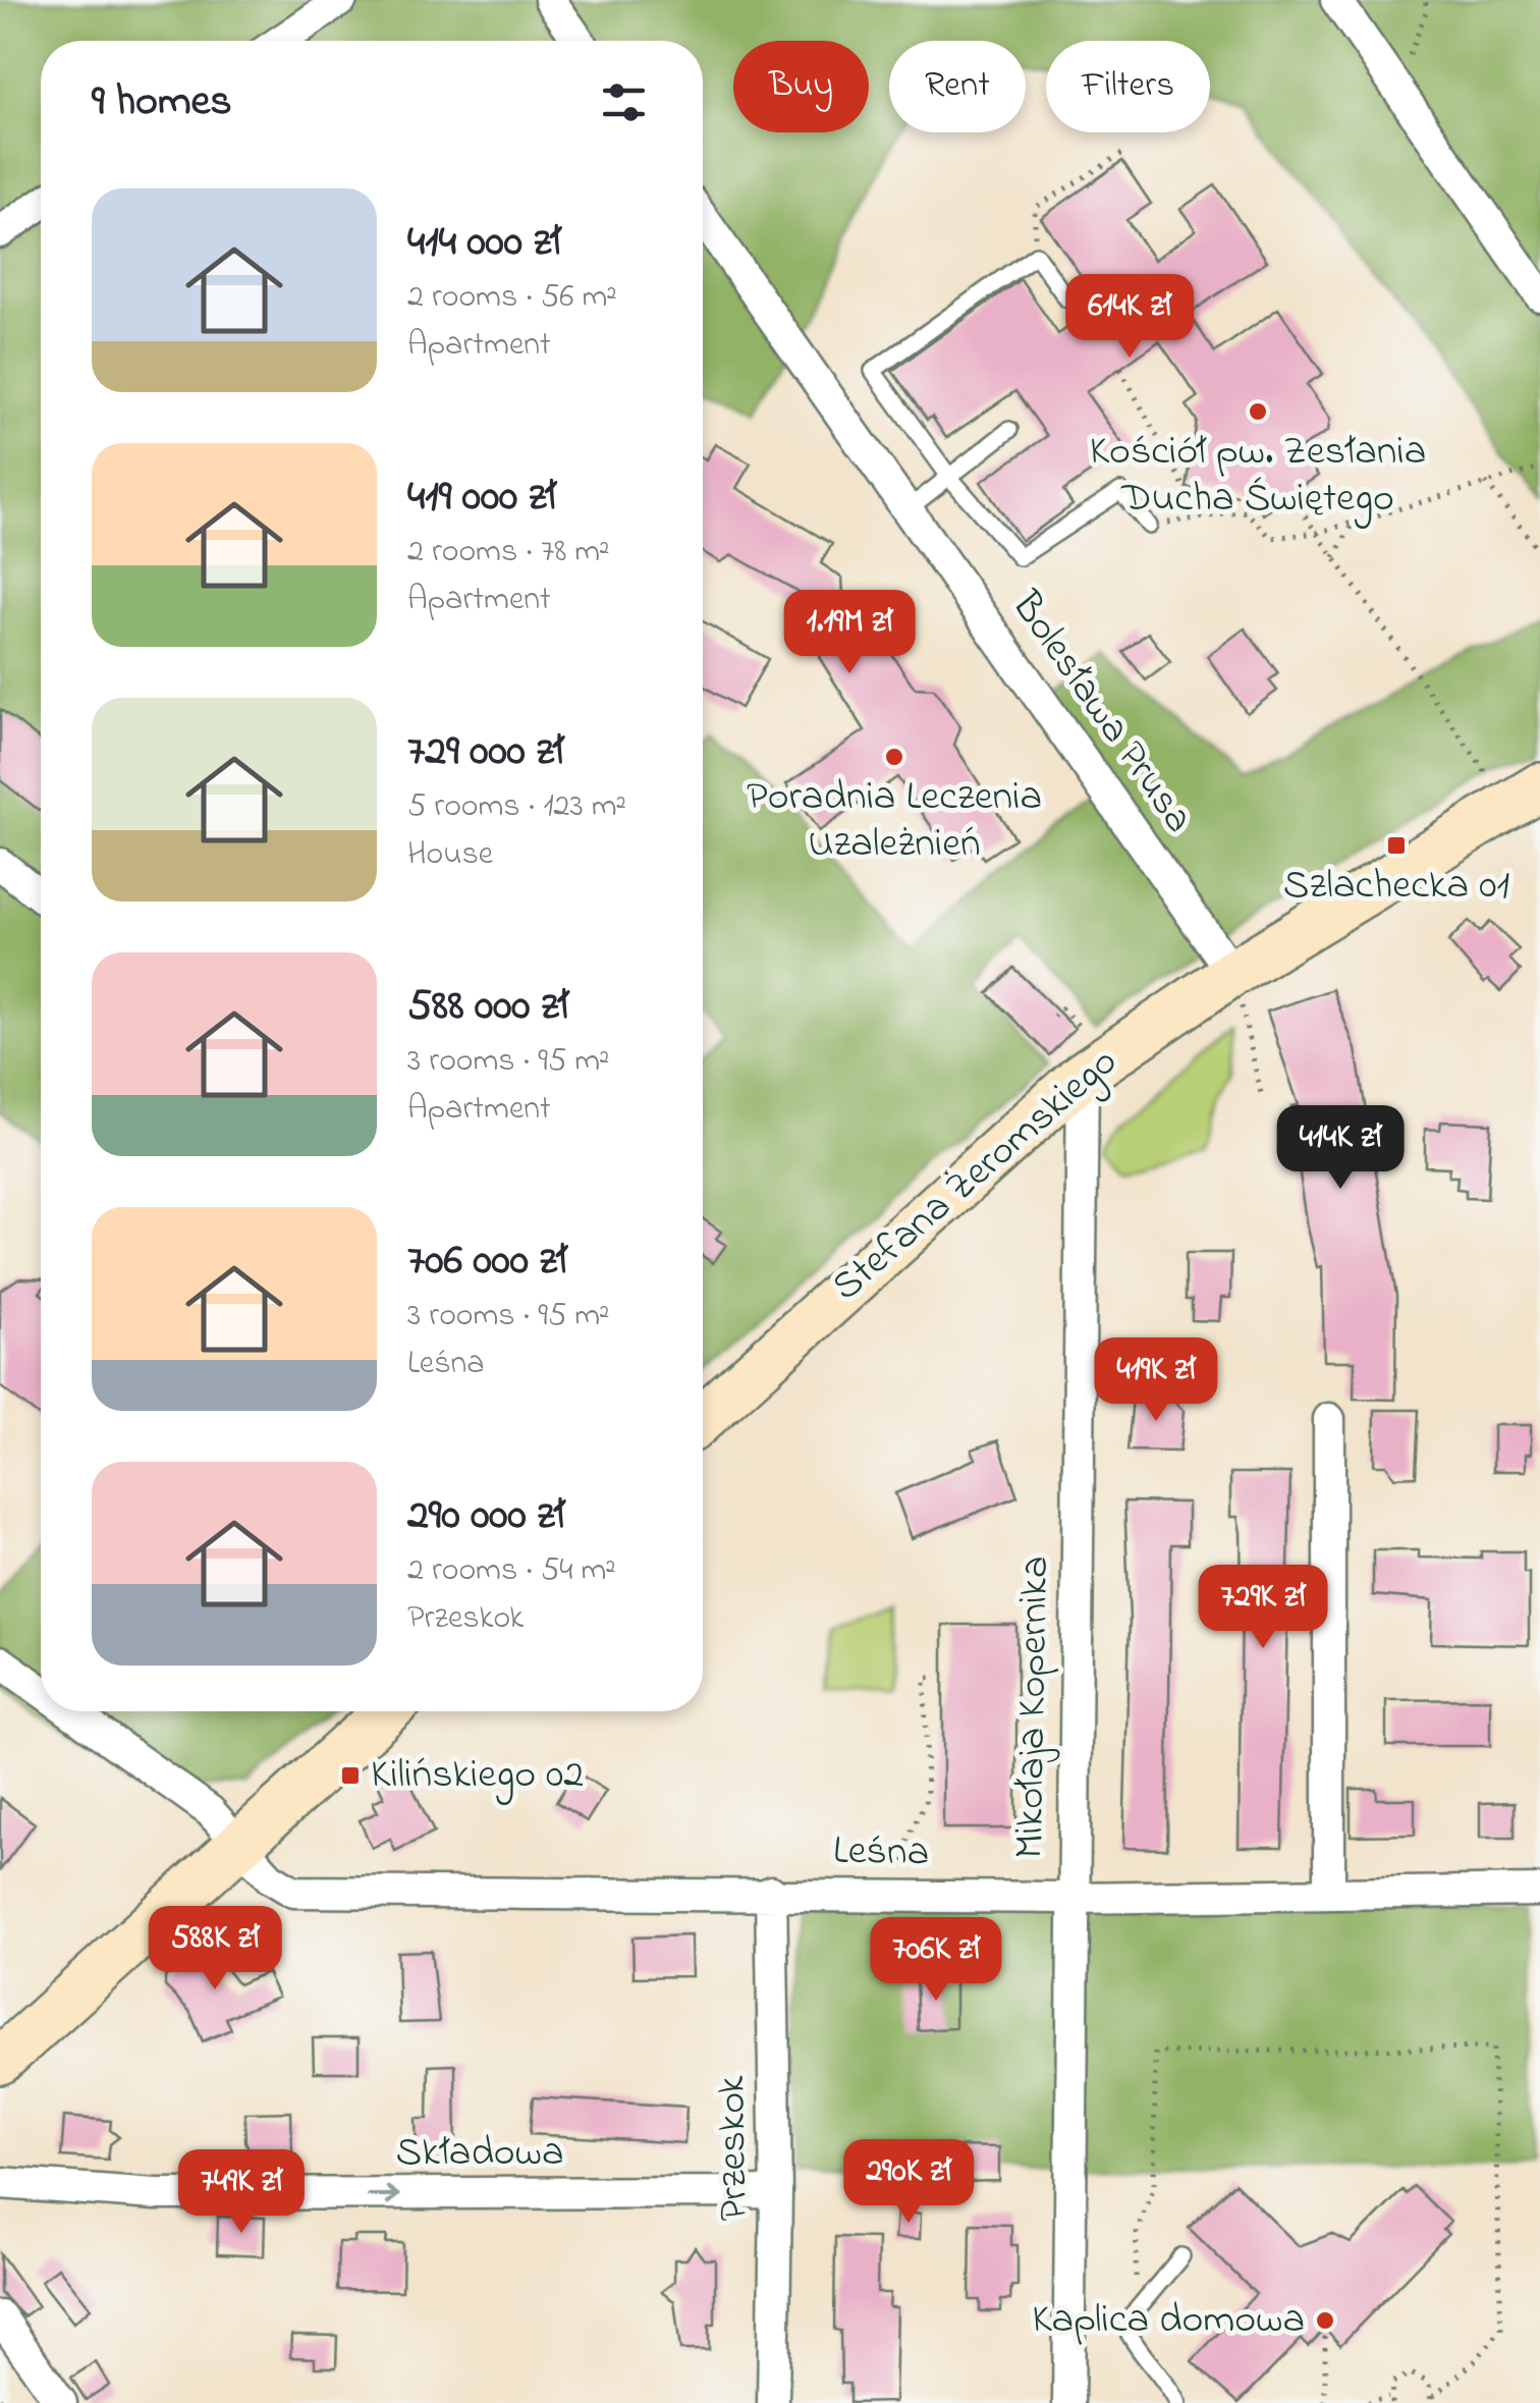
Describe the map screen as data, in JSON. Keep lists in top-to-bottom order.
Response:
{
  "streets": {
    "main road": ["Stefana Żeromskiego"],
    "street": [
      "Bolesława Prusa",
      "Mikołaja Kopernika",
      "Leśna",
      "Przeskok",
      "Składowa"
    ]
  },
  "crossings": [
    ["Bolesława Prusa", "Stefana Żeromskiego"],
    ["Stefana Żeromskiego", "Mikołaja Kopernika"],
    ["Mikołaja Kopernika", "Leśna"],
    ["Leśna", "Przeskok"],
    ["Przeskok", "Składowa"]
  ],
  "one_way": ["Składowa"],
  "places": {
    "other": ["Kościół pw. Zesłania Ducha Świętego", "Poradnia Leczenia Uzależnień", "Kaplica domowa"],
    "transit": ["Szlachecka 01", "Kilińskiego 02"]
  },
  "page": {
    "chip": ["Buy", "Rent", "Filters"],
    "heading": "9 homes",
    "list": [
      {
        "name": "414 000 zł",
        "note": "2 rooms · 56 m² · Apartment"
      },
      {
        "name": "419 000 zł",
        "note": "2 rooms · 78 m² · Apartment"
      },
      {
        "name": "729 000 zł",
        "note": "5 rooms · 123 m² · House"
      },
      {
        "name": "588 000 zł",
        "note": "3 rooms · 95 m² · Apartment"
      },
      {
        "name": "706 000 zł",
        "note": "3 rooms · 95 m² · Leśna"
      },
      {
        "name": "290 000 zł",
        "note": "2 rooms · 54 m² · Przeskok"
      }
    ],
    "price": [
      "614K zł",
      "1.19M zł",
      "414K zł",
      "419K zł",
      "729K zł",
      "588K zł",
      "706K zł",
      "290K zł",
      "749K zł"
    ]
  }
}
